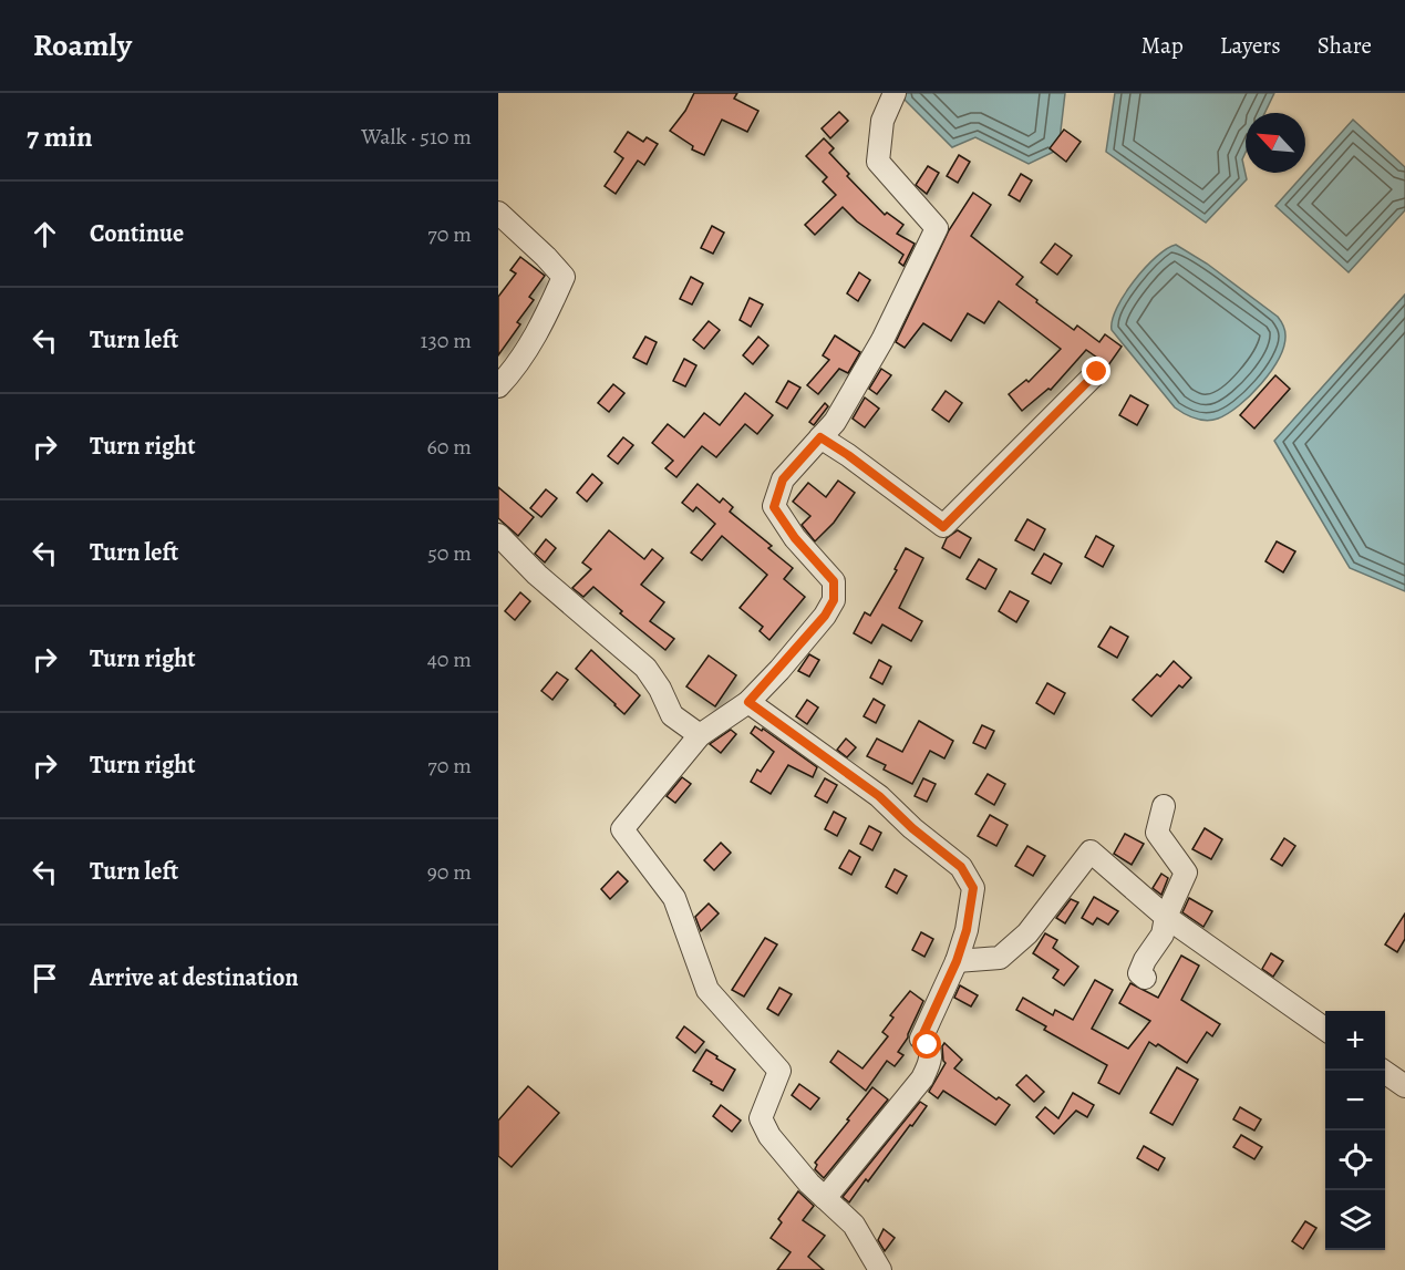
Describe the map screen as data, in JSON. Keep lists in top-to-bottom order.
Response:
{
  "north": "top left",
  "page": {
    "header": "Roamly",
    "nav": ["Map", "Layers", "Share"],
    "heading": ["7 min", "Walk · 510 m"],
    "list": [
      ["Continue", "70 m"],
      ["Turn left", "130 m"],
      ["Turn right", "60 m"],
      ["Turn left", "50 m"],
      ["Turn right", "40 m"],
      ["Turn right", "70 m"],
      ["Turn left", "90 m"],
      "Arrive at destination"
    ],
    "map_buttons": ["+", "−"]
  }
}
